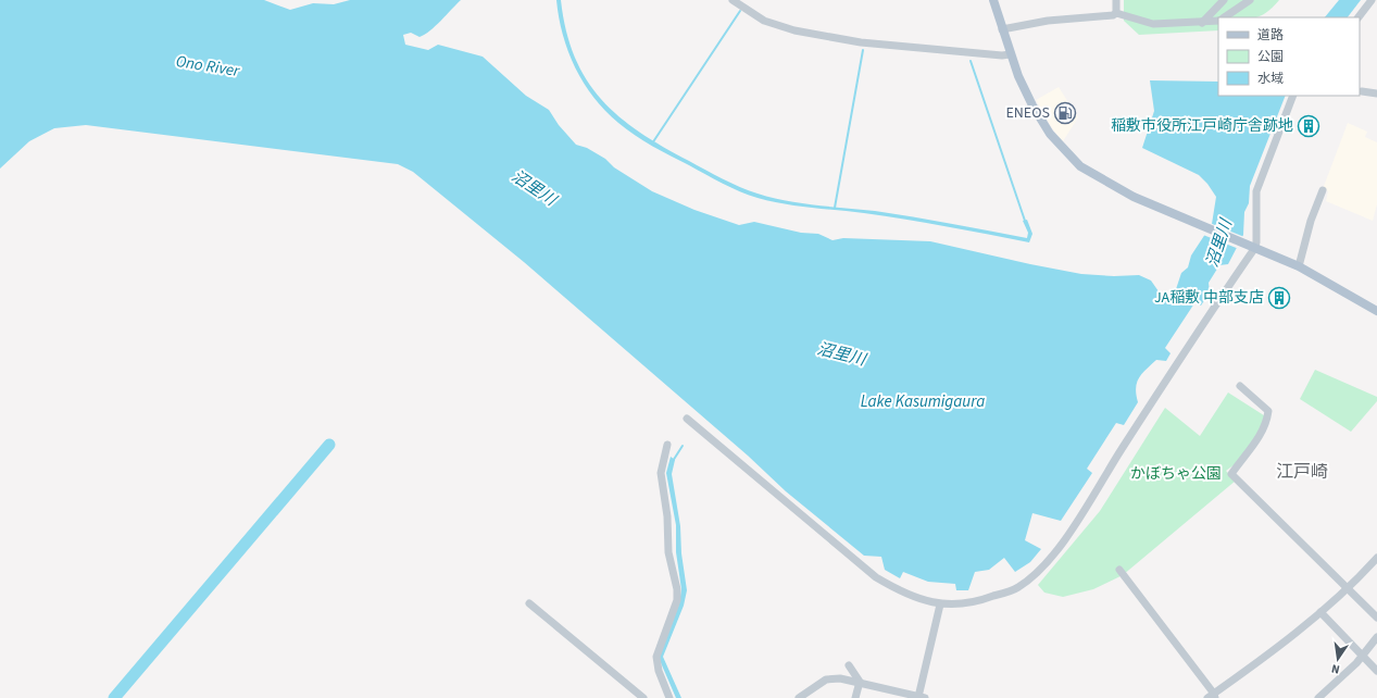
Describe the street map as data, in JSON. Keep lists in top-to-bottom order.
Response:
{
  "districts": ["江戸崎"],
  "water": ["Ono River", "沼里川", "Lake Kasumigaura"],
  "parks": ["かぼちゃ公園"],
  "places": {
    "fuel station": ["ENEOS"],
    "building": ["稲敷市役所江戸崎庁舎跡地", "JA稲敷 中部支店"]
  },
  "legend": ["道路", "公園", "水域"],
  "north": "bottom"
}
